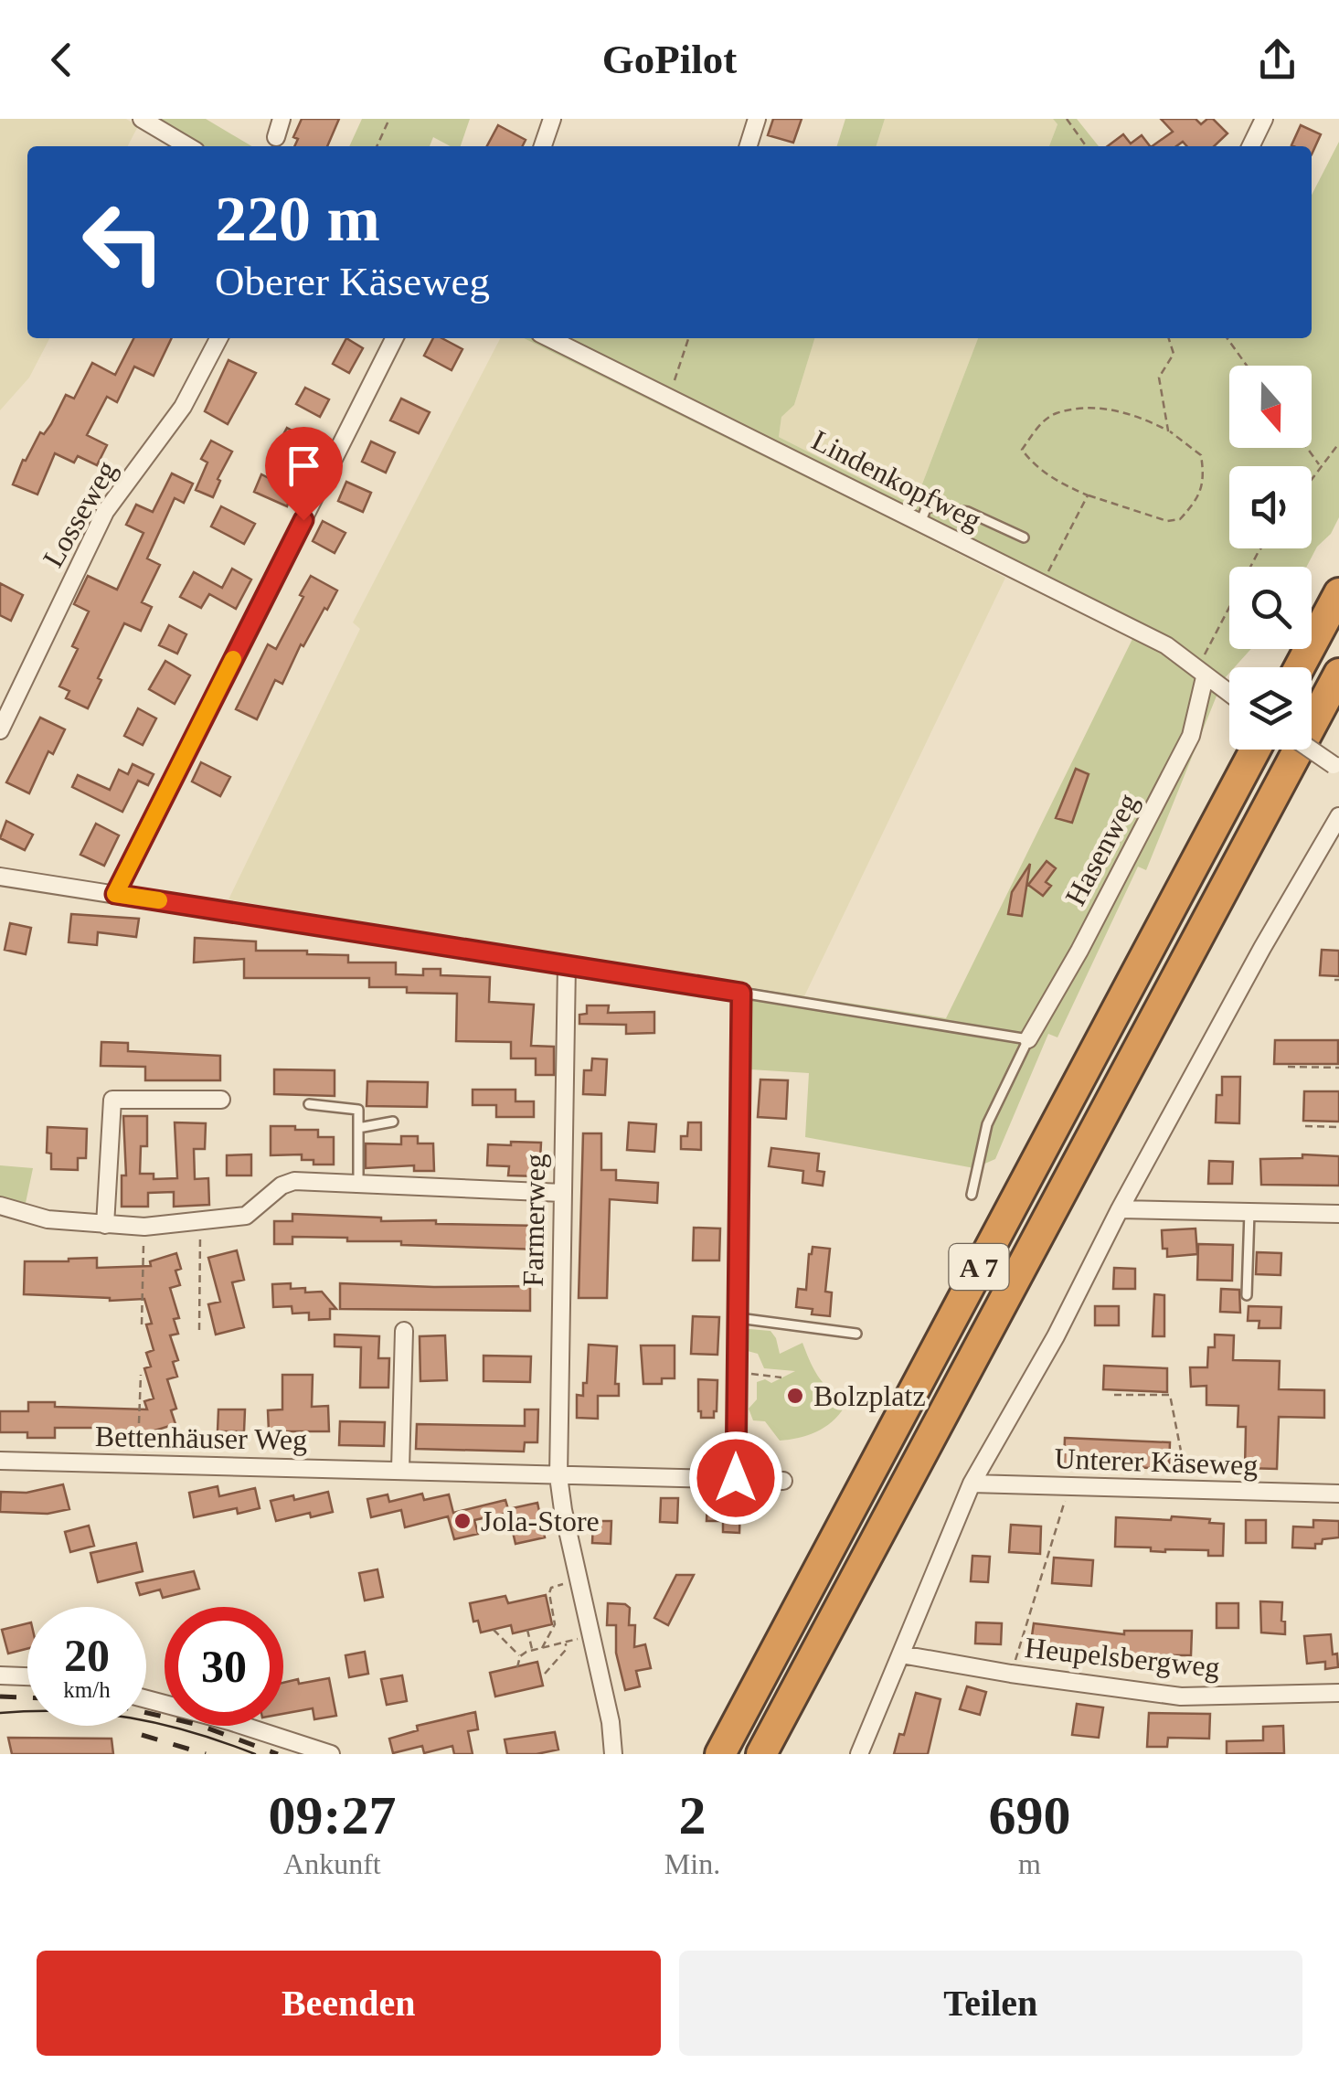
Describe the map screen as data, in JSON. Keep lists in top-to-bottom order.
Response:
{
  "streets": {
    "highway": ["A 7"],
    "street": [
      "Lindenkopfweg",
      "Losseweg",
      "Hasenweg",
      "Farmerweg",
      "Bettenhäuser Weg",
      "Unterer Käseweg",
      "Heupelsbergweg"
    ]
  },
  "crossings": [
    ["Lindenkopfweg", "Hasenweg"],
    ["Farmerweg", "Bettenhäuser Weg"]
  ],
  "places": ["Bolzplatz", "Jola-Store"],
  "north": "bottom",
  "page": {
    "header": "GoPilot",
    "turn": ["220 m", "Oberer Käseweg"],
    "speed": "20 km/h",
    "limit": "30",
    "eta": [
      "09:27",
      "Ankunft",
      "2",
      "Min.",
      "690",
      "m"
    ],
    "buttons": ["Beenden", "Teilen"]
  }
}
